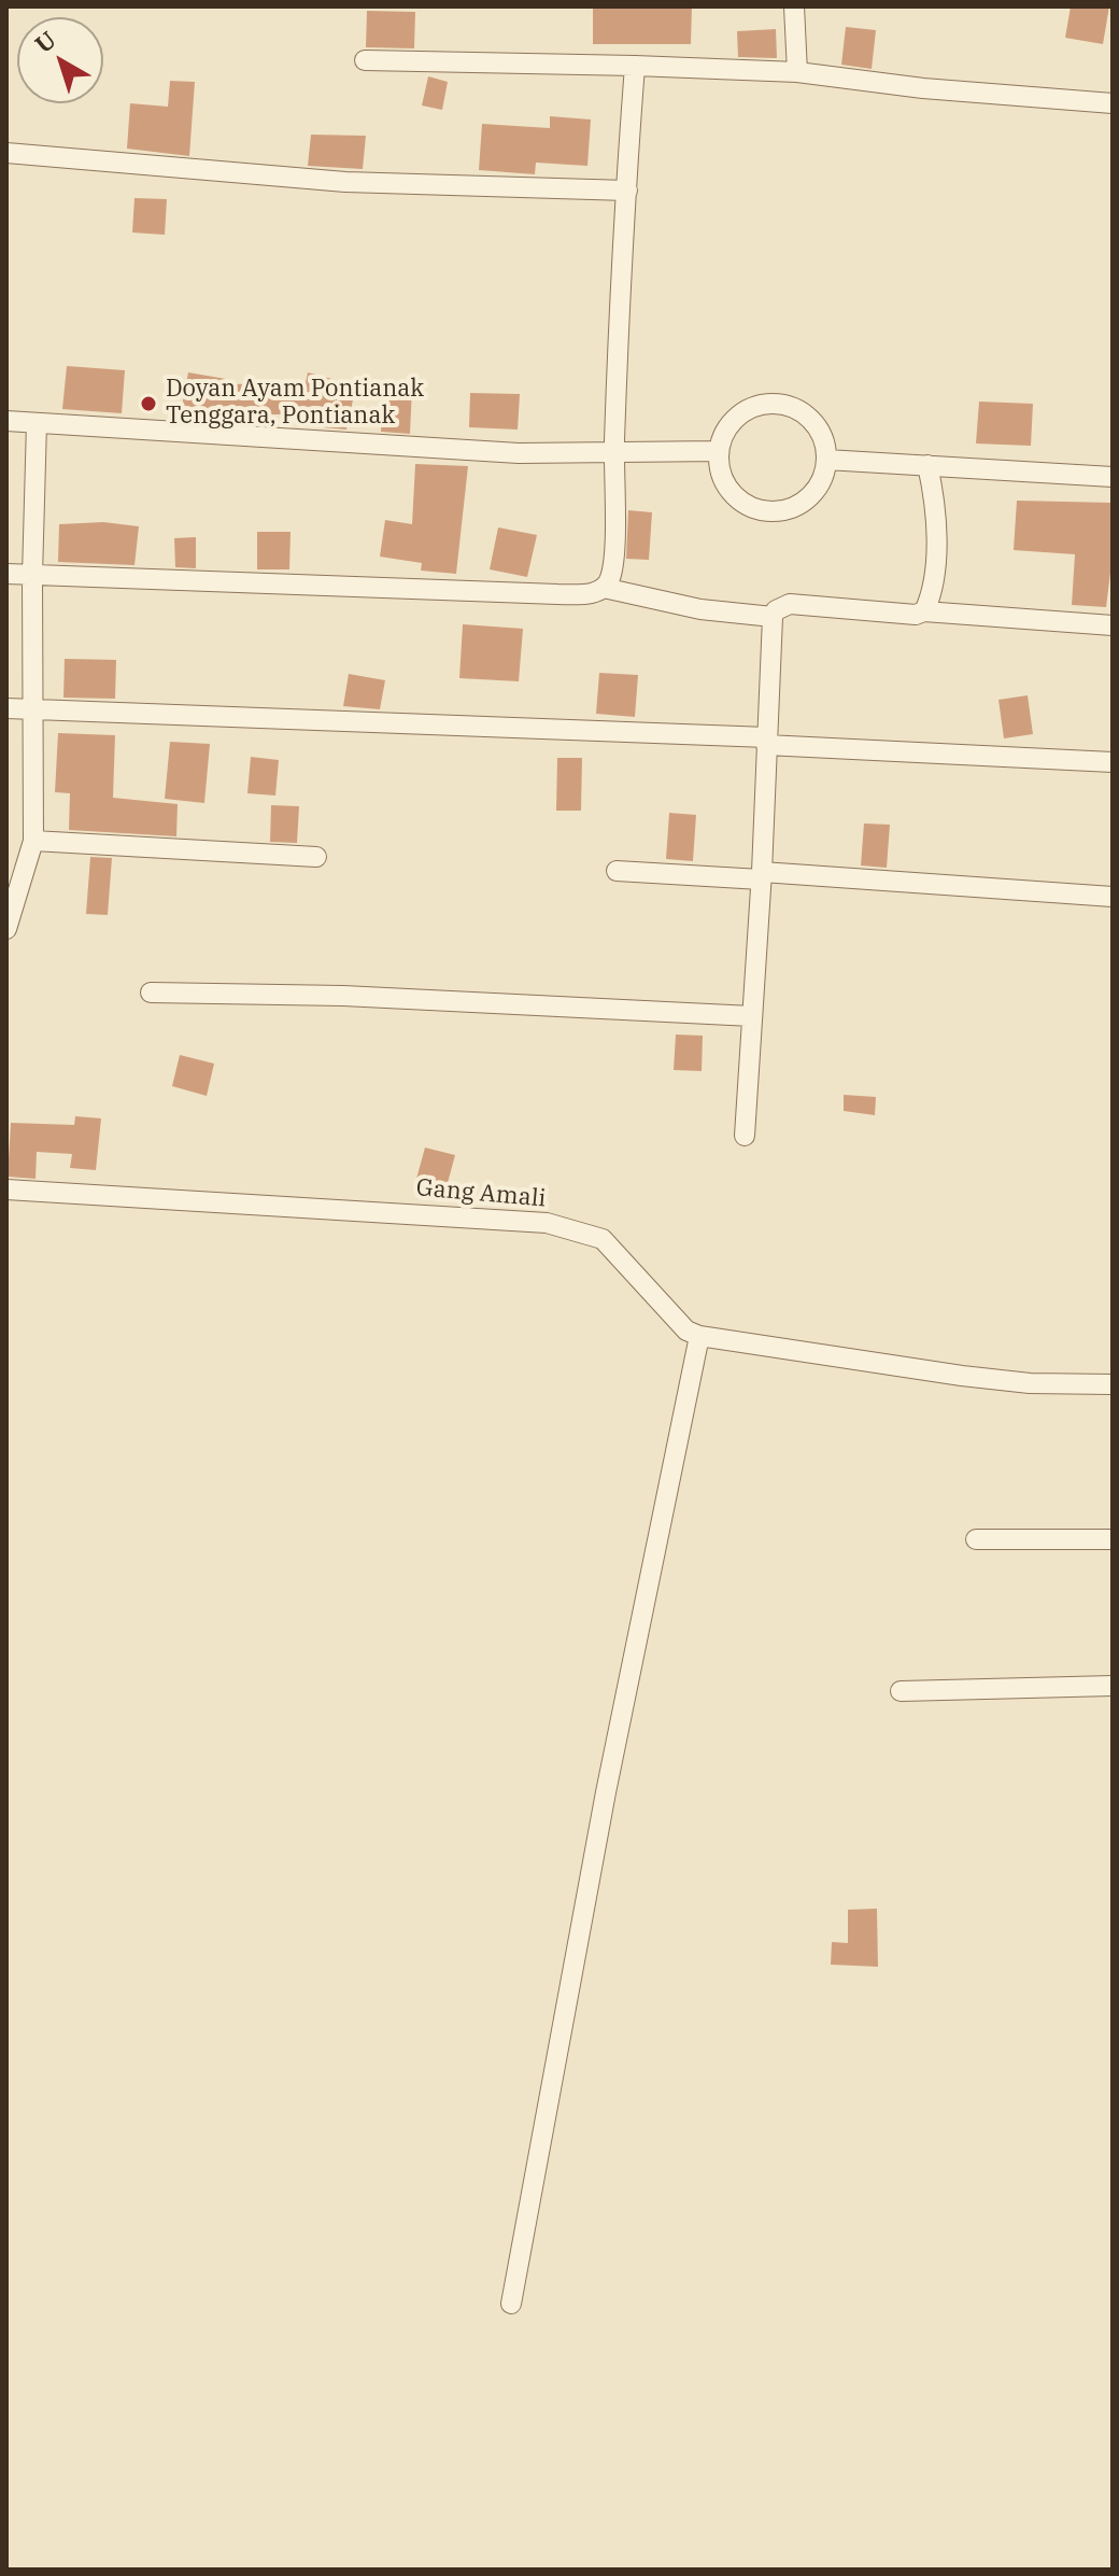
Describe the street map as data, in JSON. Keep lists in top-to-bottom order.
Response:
{
  "streets": {
    "street": ["Gang Amali"]
  },
  "places": ["Doyan Ayam Pontianak Tenggara, Pontianak"],
  "north": "top left"
}
